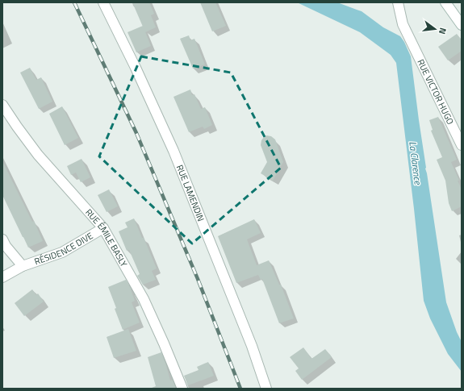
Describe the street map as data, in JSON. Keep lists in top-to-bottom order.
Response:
{
  "streets": {
    "street": [
      "RUE VICTOR HUGO",
      "RUE LAMENDIN",
      "RUE ÉMILE BASLY",
      "RÉSIDENCE DIVE"
    ]
  },
  "crossings": [
    ["RUE ÉMILE BASLY", "RÉSIDENCE DIVE"]
  ],
  "water": ["La Clarence"],
  "north": "right"
}
